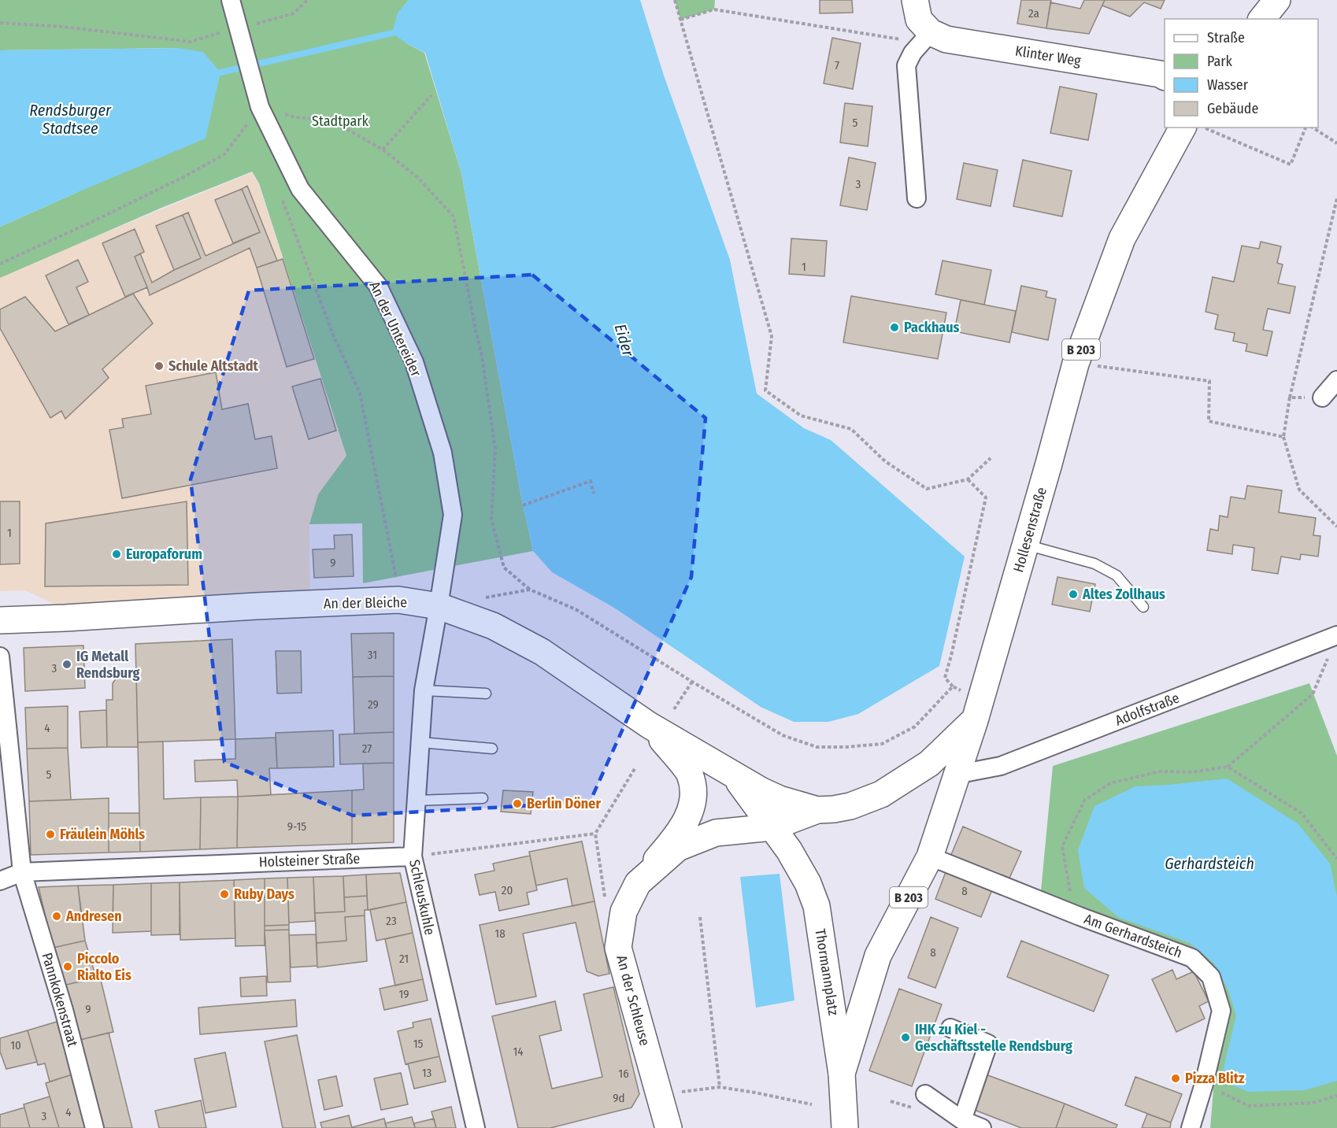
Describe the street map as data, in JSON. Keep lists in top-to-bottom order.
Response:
{
  "streets": {
    "main road": [
      "Klinter Weg",
      "B 203",
      "Hollesenstraße",
      "An der Bleiche",
      "Thormannplatz",
      "An der Schleuse"
    ],
    "street": [
      "An der Untereider",
      "Adolfstraße",
      "Holsteiner Straße",
      "Schleuskuhle",
      "Am Gerhardsteich",
      "Pannkokenstraat"
    ]
  },
  "crossings": [
    ["An der Untereider", "An der Bleiche"],
    ["An der Untereider", "Schleuskuhle"],
    ["B 203", "Hollesenstraße"],
    ["B 203", "Adolfstraße"],
    ["B 203", "Am Gerhardsteich"],
    ["B 203", "Thormannplatz"],
    ["An der Bleiche", "Schleuskuhle"],
    ["An der Bleiche", "Thormannplatz"],
    ["An der Bleiche", "An der Schleuse"],
    ["Holsteiner Straße", "Schleuskuhle"],
    ["Holsteiner Straße", "Pannkokenstraat"],
    ["Thormannplatz", "An der Schleuse"]
  ],
  "water": ["Rendsburger Stadtsee", "Eider", "Gerhardsteich"],
  "parks": ["Stadtpark"],
  "places": [
    "Packhaus",
    "Schule Altstadt",
    "Europaforum",
    "Altes Zollhaus",
    "IG Metall Rendsburg",
    "Berlin Döner",
    "Fräulein Möhls",
    "Ruby Days",
    "Andresen",
    "Piccolo Rialto Eis",
    "IHK zu Kiel - Geschäftsstelle Rendsburg",
    "Pizza Blitz"
  ],
  "house_numbers": [
    "2a",
    "7",
    "5",
    "3",
    "1",
    "1",
    "9",
    "31",
    "3",
    "29",
    "4",
    "27",
    "5",
    "9-15",
    "20",
    "8",
    "23",
    "18",
    "8",
    "21",
    "19",
    "9",
    "15",
    "10",
    "14",
    "13",
    "16",
    "9d",
    "4",
    "3"
  ],
  "legend": [
    "Straße",
    "Park",
    "Wasser",
    "Gebäude"
  ]
}
